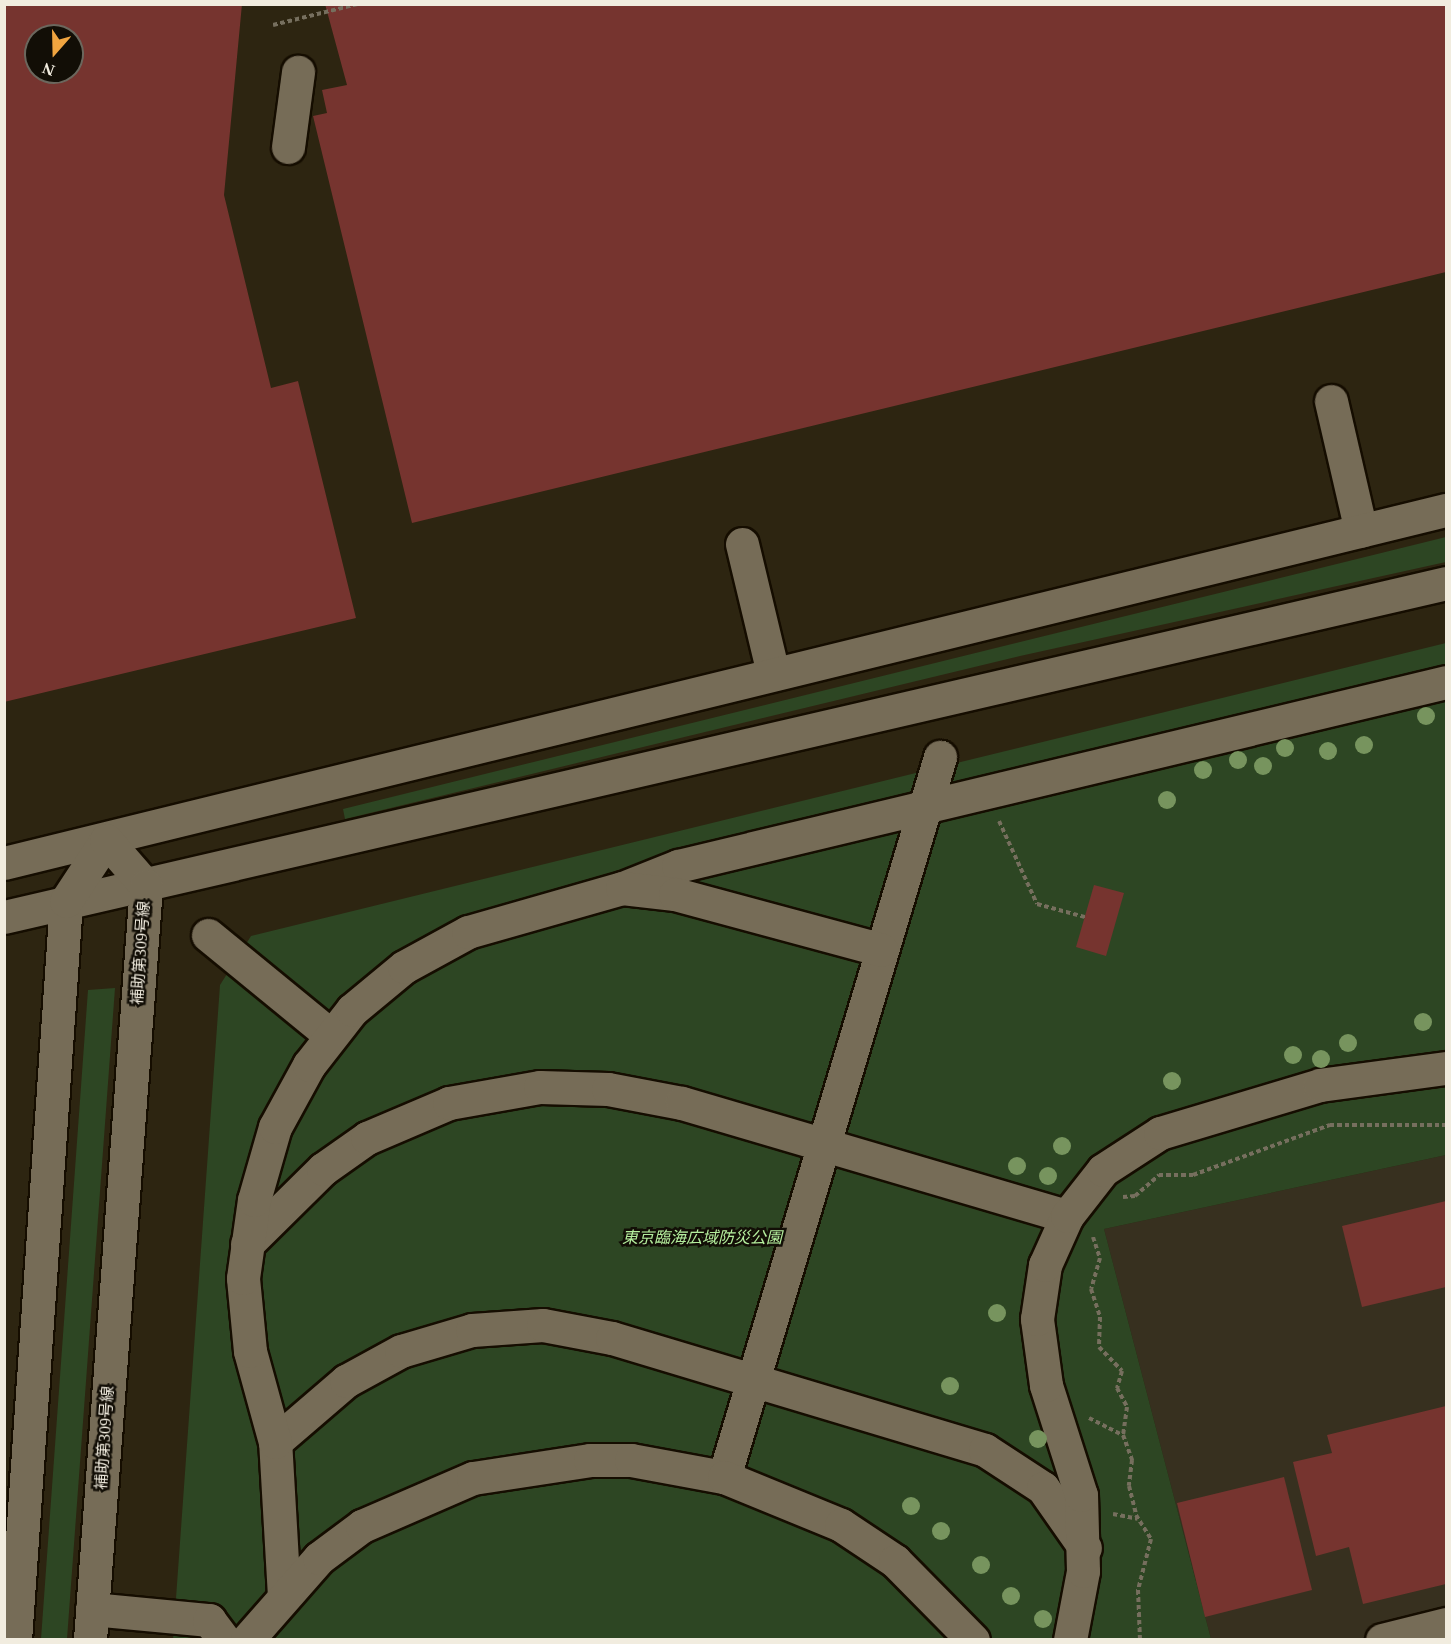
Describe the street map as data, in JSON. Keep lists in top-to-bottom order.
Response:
{
  "streets": {
    "street": ["補助第309号線"]
  },
  "parks": ["東京臨海広域防災公園"],
  "north": "bottom"
}
